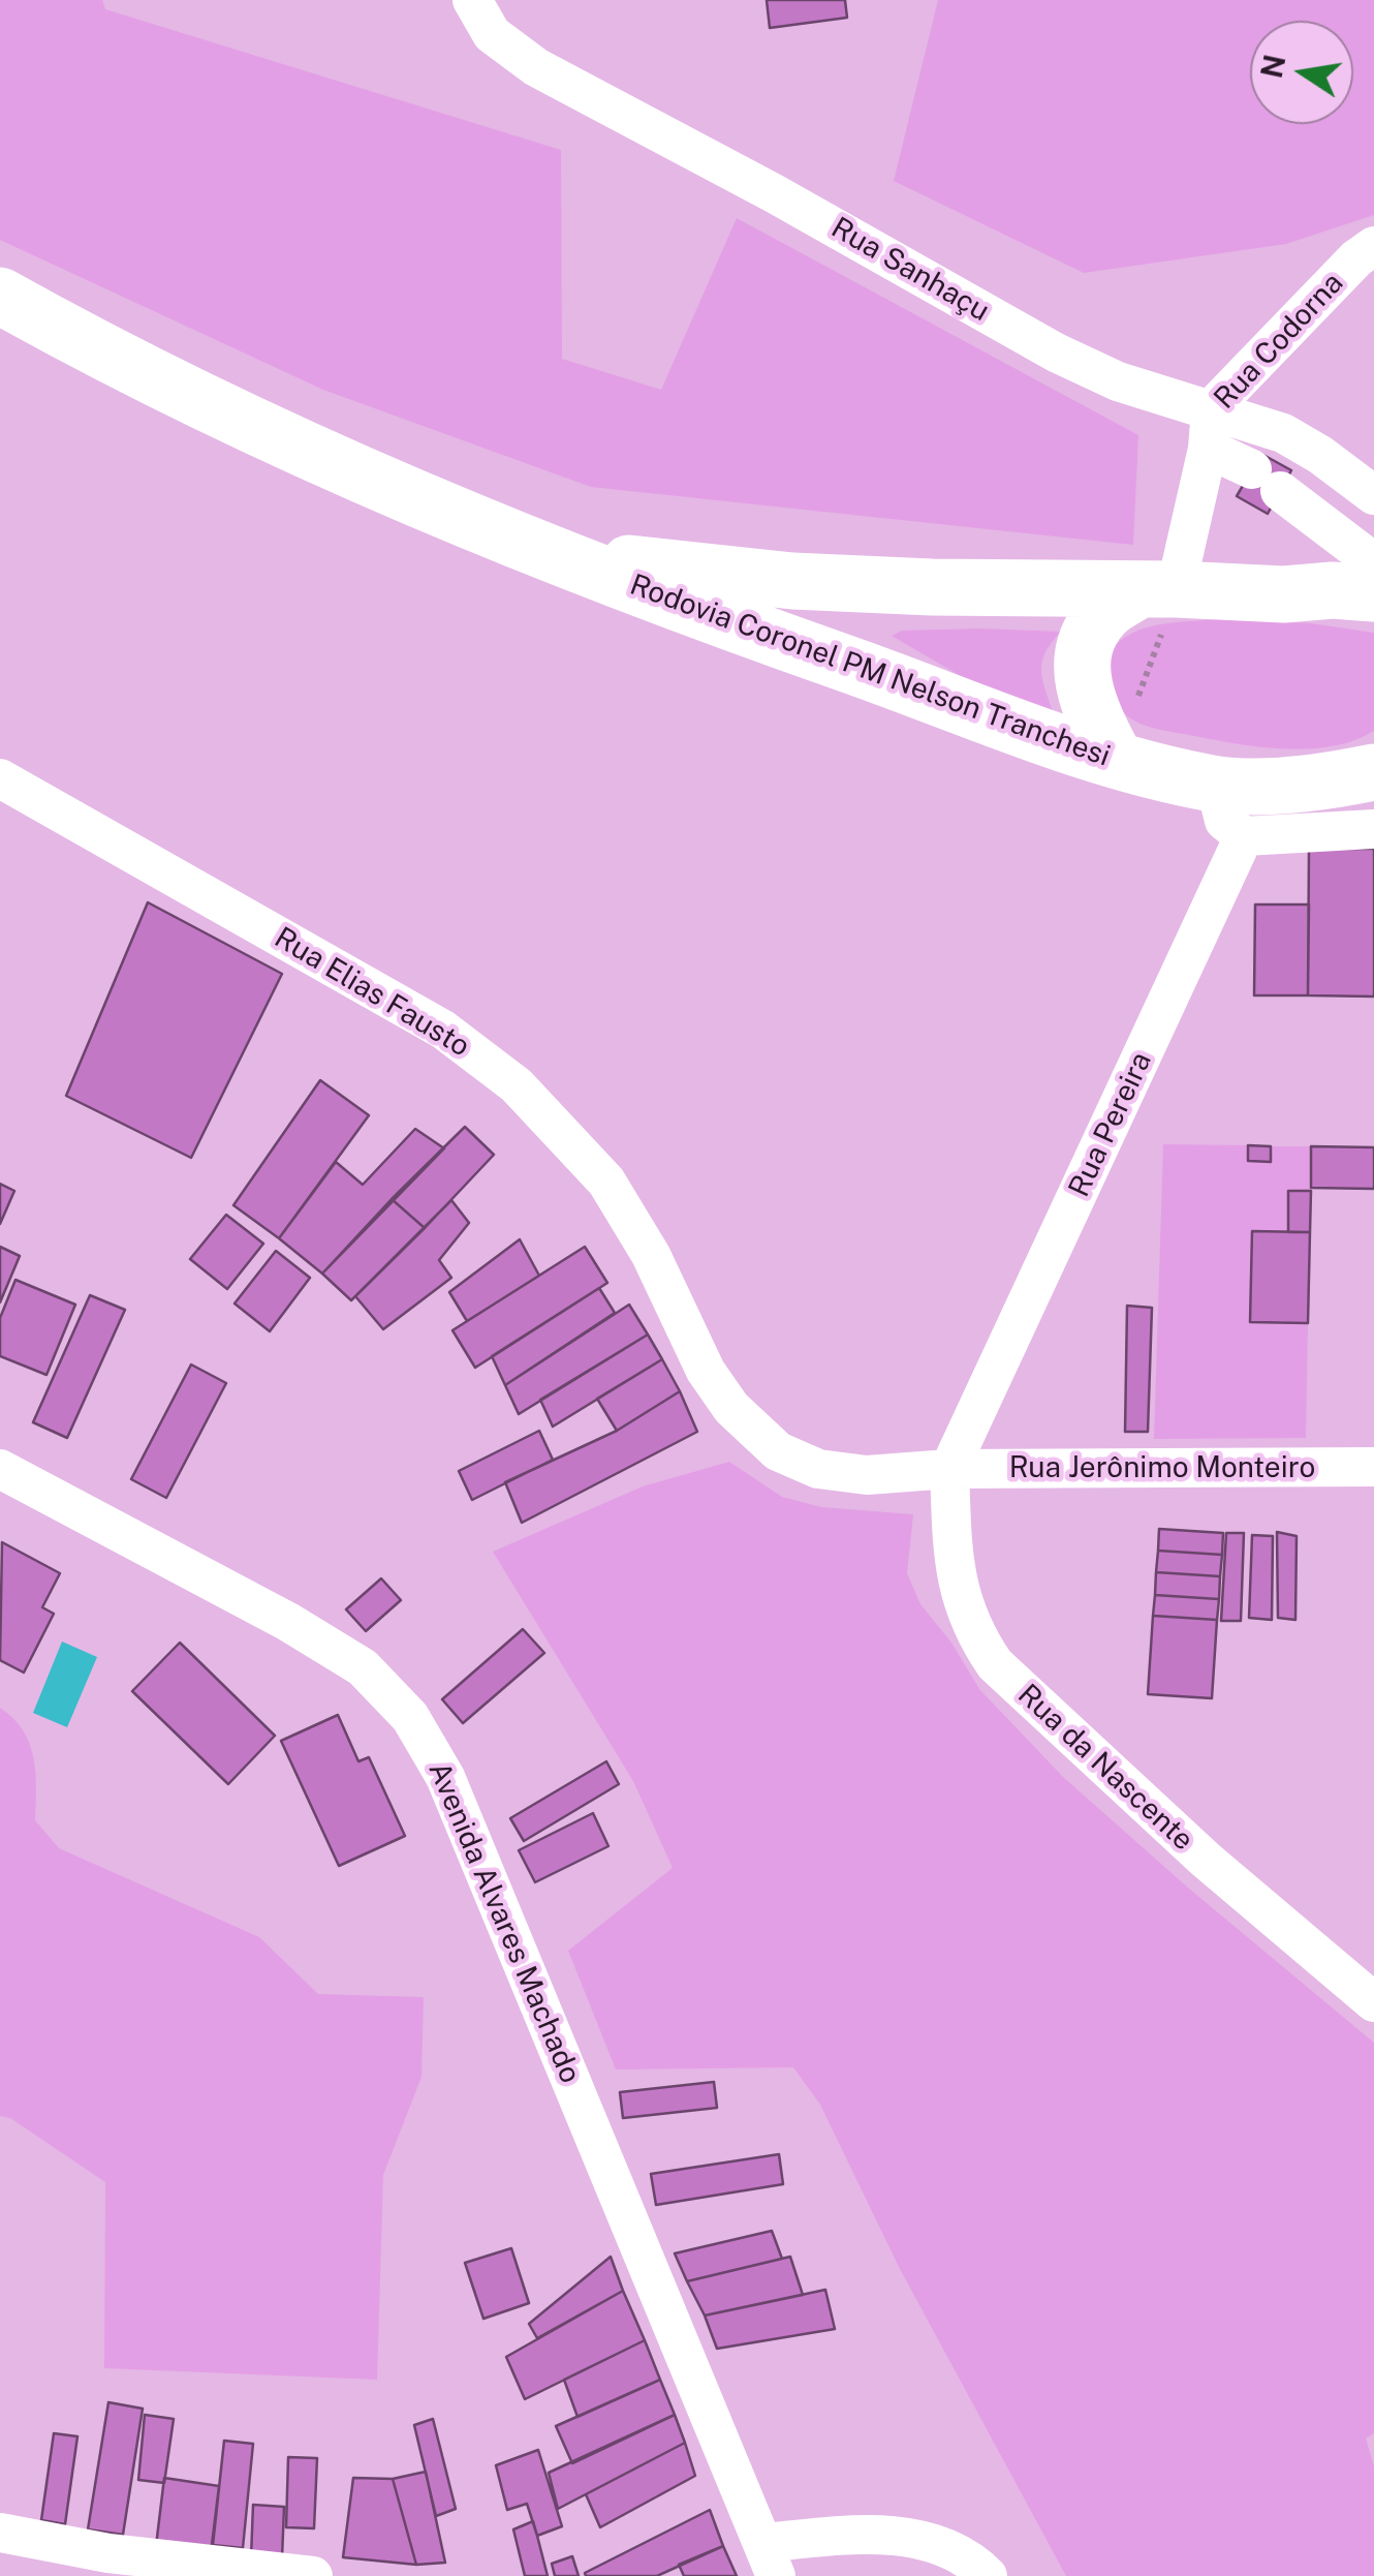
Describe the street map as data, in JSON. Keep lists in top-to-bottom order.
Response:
{
  "streets": {
    "highway": ["Rodovia Coronel PM Nelson Tranchesi"],
    "street": [
      "Rua Sanhaçu",
      "Rua Codorna",
      "Rua Elias Fausto",
      "Rua Pereira",
      "Rua Jerônimo Monteiro",
      "Rua da Nascente",
      "Avenida Alvares Machado"
    ]
  },
  "crossings": [
    ["Rua Sanhaçu", "Rua Codorna"],
    ["Rua Codorna", "Rodovia Coronel PM Nelson Tranchesi"],
    ["Rua Elias Fausto", "Rua Pereira"],
    ["Rua Elias Fausto", "Rua Jerônimo Monteiro"],
    ["Rua Elias Fausto", "Rua da Nascente"],
    ["Rua Pereira", "Rua Jerônimo Monteiro"],
    ["Rua Pereira", "Rua da Nascente"],
    ["Rua Jerônimo Monteiro", "Rua da Nascente"]
  ],
  "north": "left"
}
